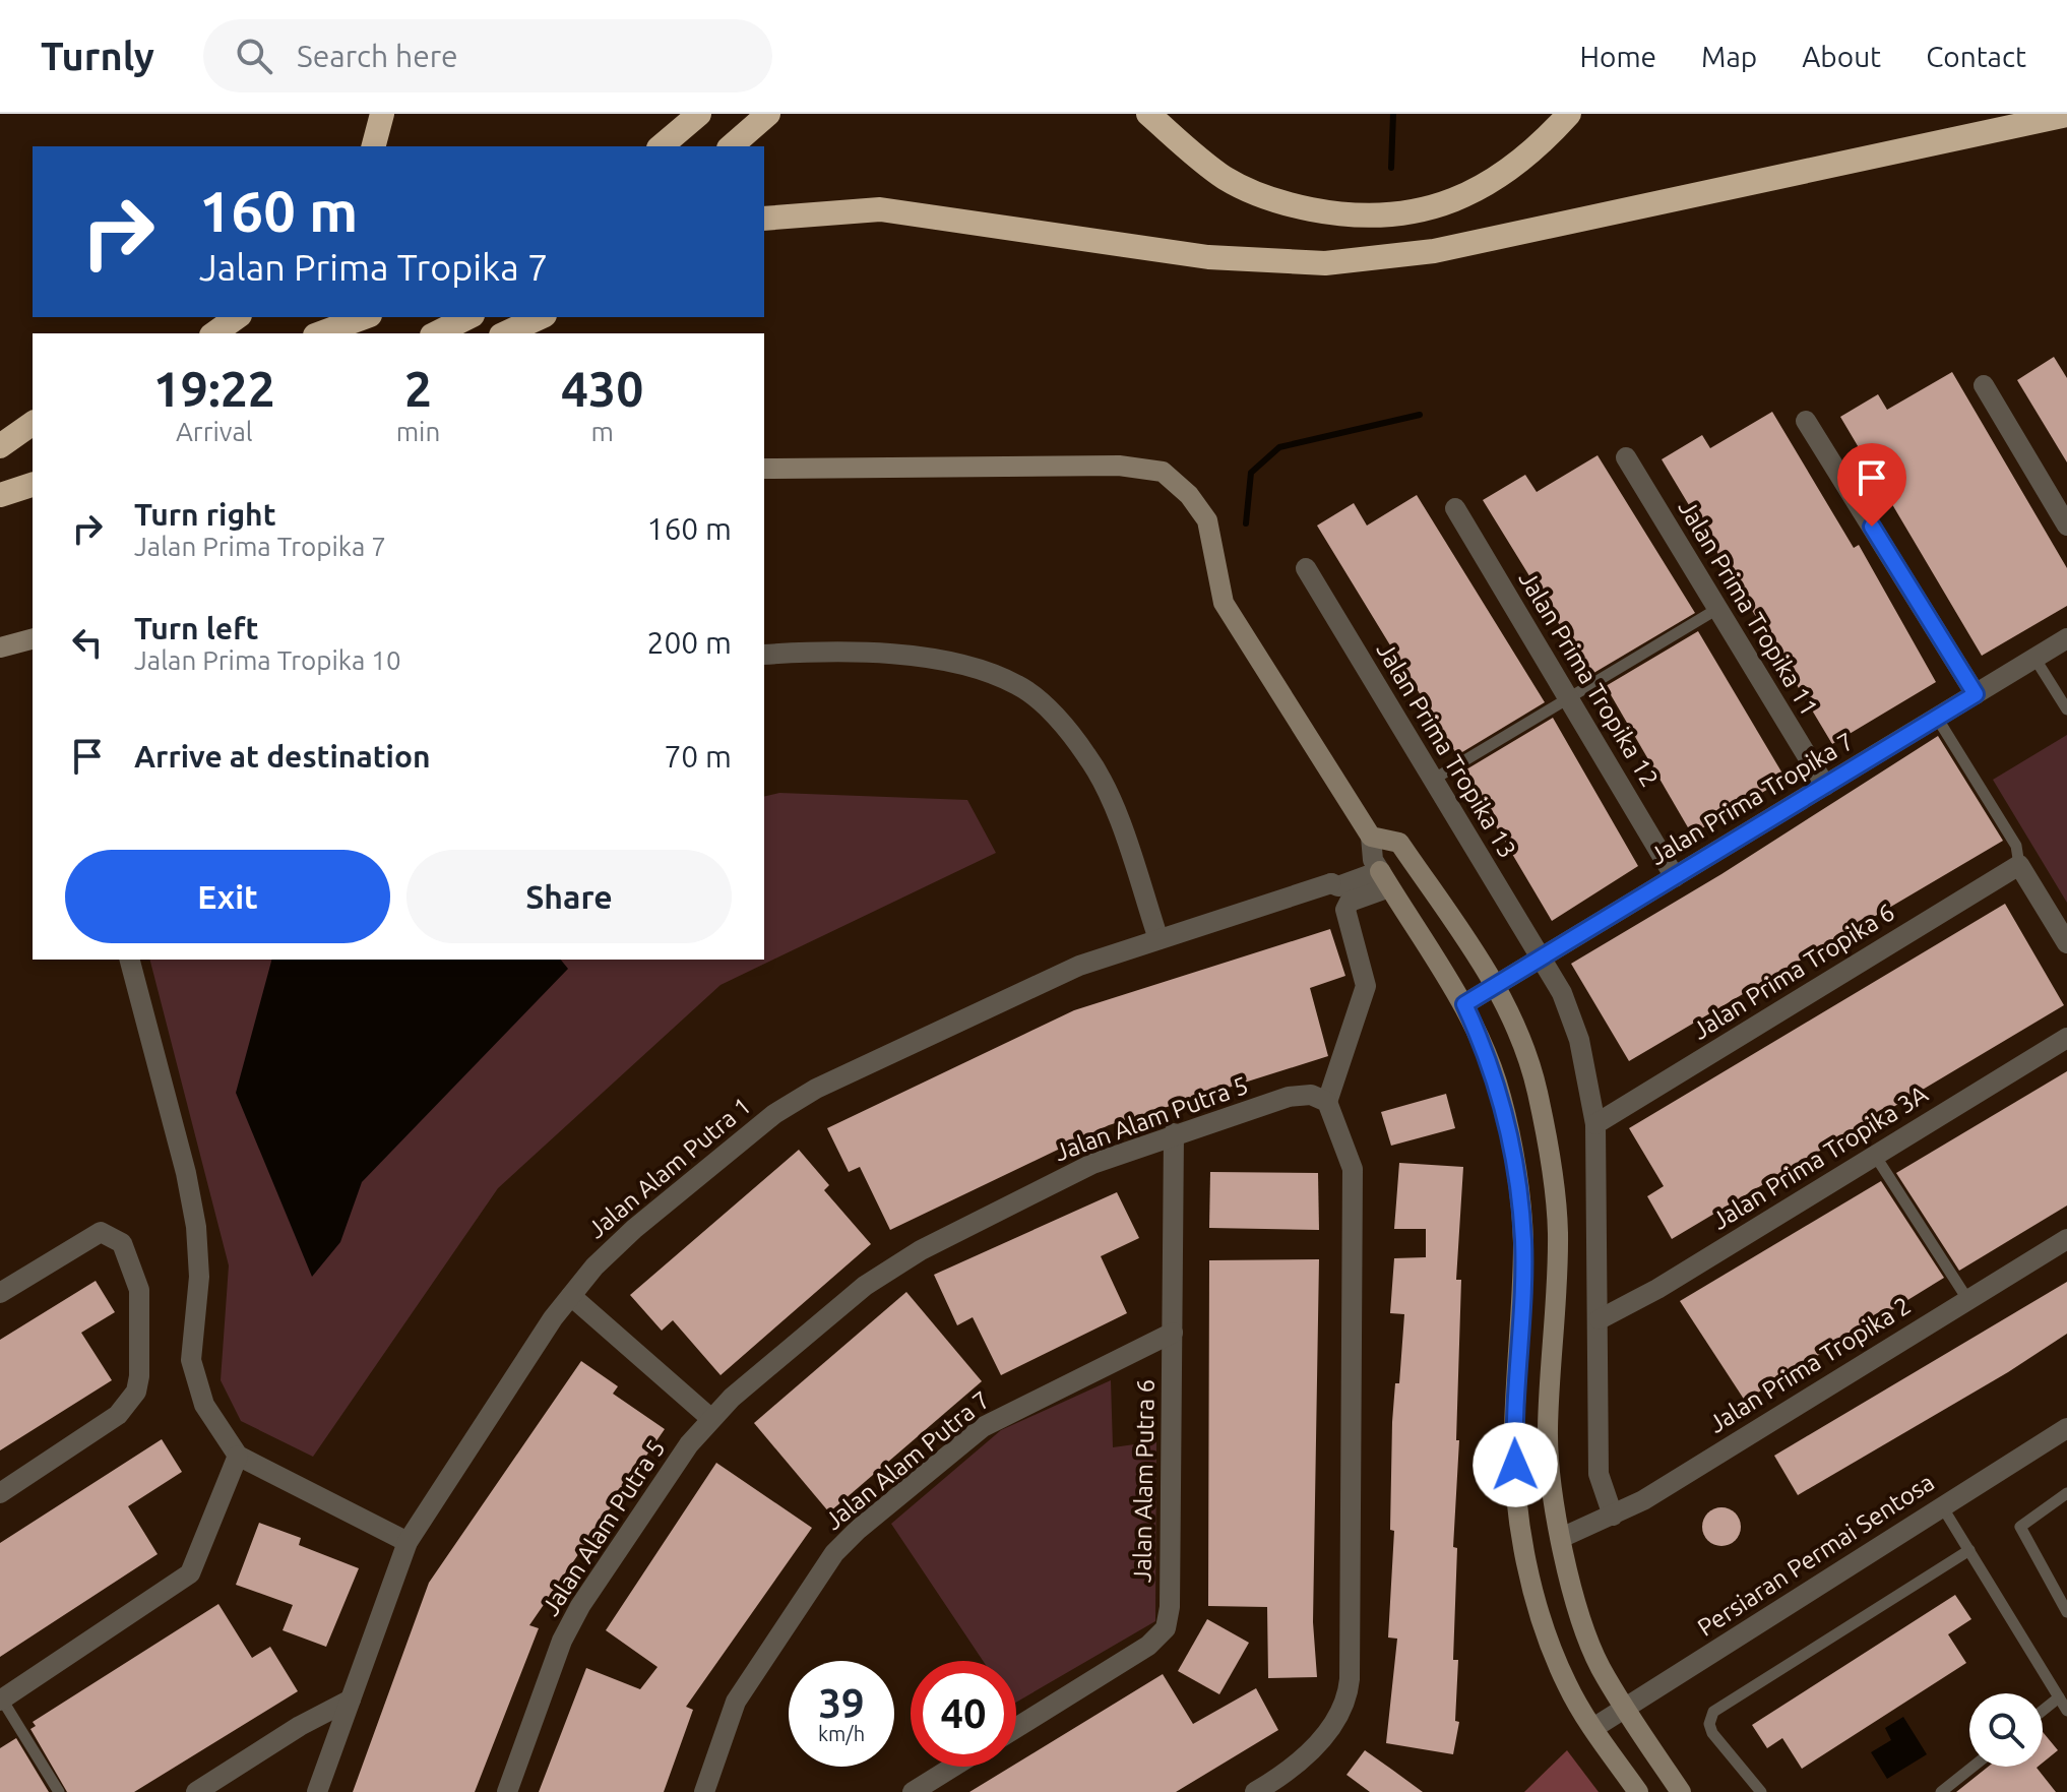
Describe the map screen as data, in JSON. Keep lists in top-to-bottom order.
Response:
{
  "streets": {
    "street": [
      "Jalan Prima Tropika 11",
      "Jalan Prima Tropika 12",
      "Jalan Prima Tropika 13",
      "Jalan Prima Tropika 7",
      "Jalan Prima Tropika 6",
      "Jalan Alam Putra 5",
      "Jalan Prima Tropika 3A",
      "Jalan Alam Putra 1",
      "Jalan Prima Tropika 2",
      "Jalan Alam Putra 7",
      "Jalan Alam Putra 6",
      "Persiaran Permai Sentosa"
    ]
  },
  "crossings": [
    ["Jalan Prima Tropika 11", "Jalan Prima Tropika 7"],
    ["Jalan Prima Tropika 12", "Jalan Prima Tropika 7"],
    ["Jalan Prima Tropika 13", "Jalan Prima Tropika 7"],
    ["Jalan Prima Tropika 13", "Jalan Prima Tropika 6"],
    ["Jalan Prima Tropika 13", "Jalan Prima Tropika 3A"],
    ["Jalan Prima Tropika 13", "Jalan Prima Tropika 2"],
    ["Jalan Alam Putra 5", "Jalan Alam Putra 6"],
    ["Jalan Alam Putra 7", "Jalan Alam Putra 6"]
  ],
  "page": {
    "header": "Turnly",
    "search": "Search here",
    "nav": [
      "Home",
      "Map",
      "About",
      "Contact"
    ],
    "turn": ["160 m", "Jalan Prima Tropika 7"],
    "eta": [
      "19:22",
      "Arrival",
      "2",
      "min",
      "430",
      "m"
    ],
    "list": [
      {
        "name": "Turn right",
        "note": "Jalan Prima Tropika 7",
        "value": "160 m"
      },
      {
        "name": "Turn left",
        "note": "Jalan Prima Tropika 10",
        "value": "200 m"
      },
      {
        "name": "Arrive at destination",
        "value": "70 m"
      }
    ],
    "buttons": ["Exit", "Share"],
    "speed": "39 km/h",
    "limit": "40"
  }
}
